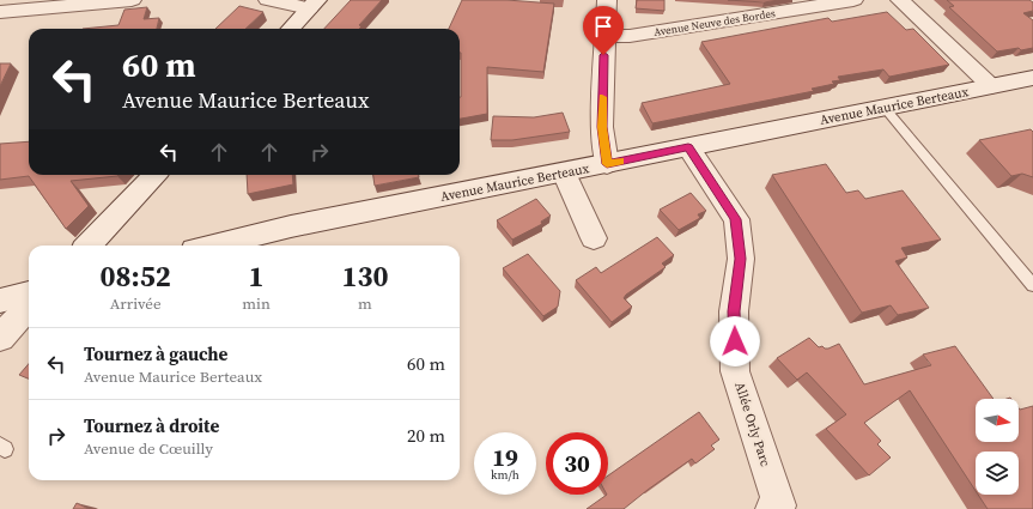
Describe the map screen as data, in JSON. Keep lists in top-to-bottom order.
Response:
{
  "streets": {
    "street": ["Avenue Neuve des Bordes", "Avenue Maurice Berteaux", "Allée Orly Parc"]
  },
  "crossings": [
    ["Avenue Maurice Berteaux", "Allée Orly Parc"]
  ],
  "north": "right",
  "page": {
    "turn": ["60 m", "Avenue Maurice Berteaux"],
    "eta": [
      "08:52",
      "Arrivée",
      "1",
      "min",
      "130",
      "m"
    ],
    "list": [
      {
        "name": "Tournez à gauche",
        "note": "Avenue Maurice Berteaux",
        "value": "60 m"
      },
      {
        "name": "Tournez à droite",
        "note": "Avenue de Cœuilly",
        "value": "20 m"
      }
    ],
    "speed": "19 km/h",
    "limit": "30"
  }
}
